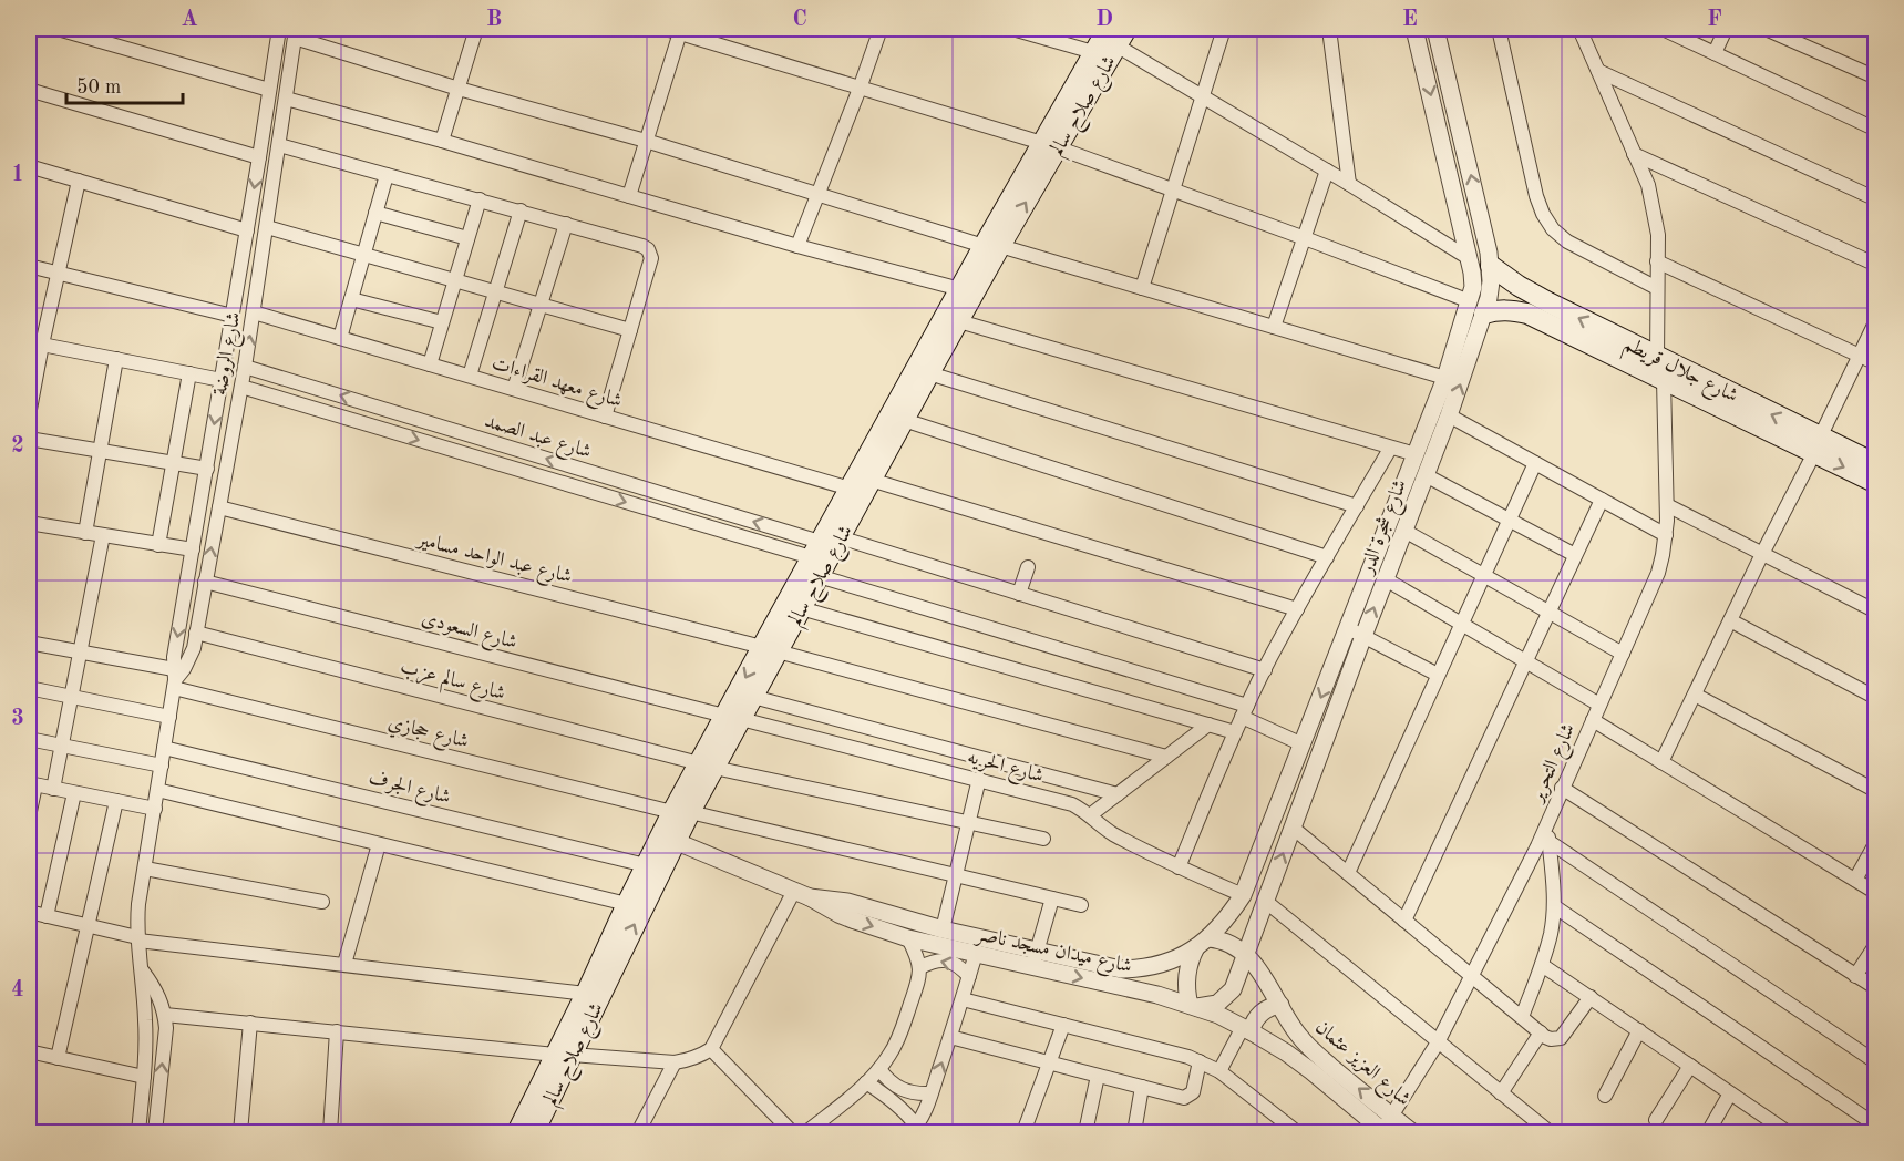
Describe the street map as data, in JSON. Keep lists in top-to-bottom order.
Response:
{
  "streets": {
    "main road": ["شارع صلاح سالم", "شارع جلال قريطم"],
    "street": [
      "شارع الروضة",
      "شارع معهد القراءات",
      "شارع عبد الصمد",
      "شارع شجرة الدر",
      "شارع عبد الواحد مسامير",
      "شارع السعودى",
      "شارع سالم عزب",
      "شارع حجازي",
      "شارع التحرير",
      "شارع الحريه",
      "شارع الجرف",
      "شارع ميدان مسجد ناصر",
      "شارع العزيز عثمان"
    ]
  },
  "crossings": [
    ["شارع صلاح سالم", "شارع معهد القراءات"],
    ["شارع صلاح سالم", "شارع عبد الصمد"],
    ["شارع صلاح سالم", "شارع عبد الواحد مسامير"],
    ["شارع صلاح سالم", "شارع السعودى"],
    ["شارع صلاح سالم", "شارع سالم عزب"],
    ["شارع صلاح سالم", "شارع حجازي"],
    ["شارع صلاح سالم", "شارع الحريه"],
    ["شارع صلاح سالم", "شارع الجرف"],
    ["شارع صلاح سالم", "شارع ميدان مسجد ناصر"],
    ["شارع الروضة", "شارع معهد القراءات"],
    ["شارع الروضة", "شارع عبد الصمد"],
    ["شارع الروضة", "شارع عبد الواحد مسامير"],
    ["شارع الروضة", "شارع السعودى"],
    ["شارع الروضة", "شارع سالم عزب"],
    ["شارع الروضة", "شارع حجازي"],
    ["شارع الروضة", "شارع الجرف"],
    ["شارع جلال قريطم", "شارع شجرة الدر"],
    ["شارع جلال قريطم", "شارع التحرير"],
    ["شارع شجرة الدر", "شارع الحريه"],
    ["شارع شجرة الدر", "شارع ميدان مسجد ناصر"],
    ["شارع شجرة الدر", "شارع العزيز عثمان"],
    ["شارع السعودى", "شارع الحريه"],
    ["شارع التحرير", "شارع العزيز عثمان"],
    ["شارع ميدان مسجد ناصر", "شارع العزيز عثمان"]
  ],
  "scale_bar": "50 m",
  "grid": {
    "columns": [
      "A",
      "B",
      "C",
      "D",
      "E",
      "F"
    ],
    "rows": [
      "1",
      "2",
      "3",
      "4"
    ]
  }
}
